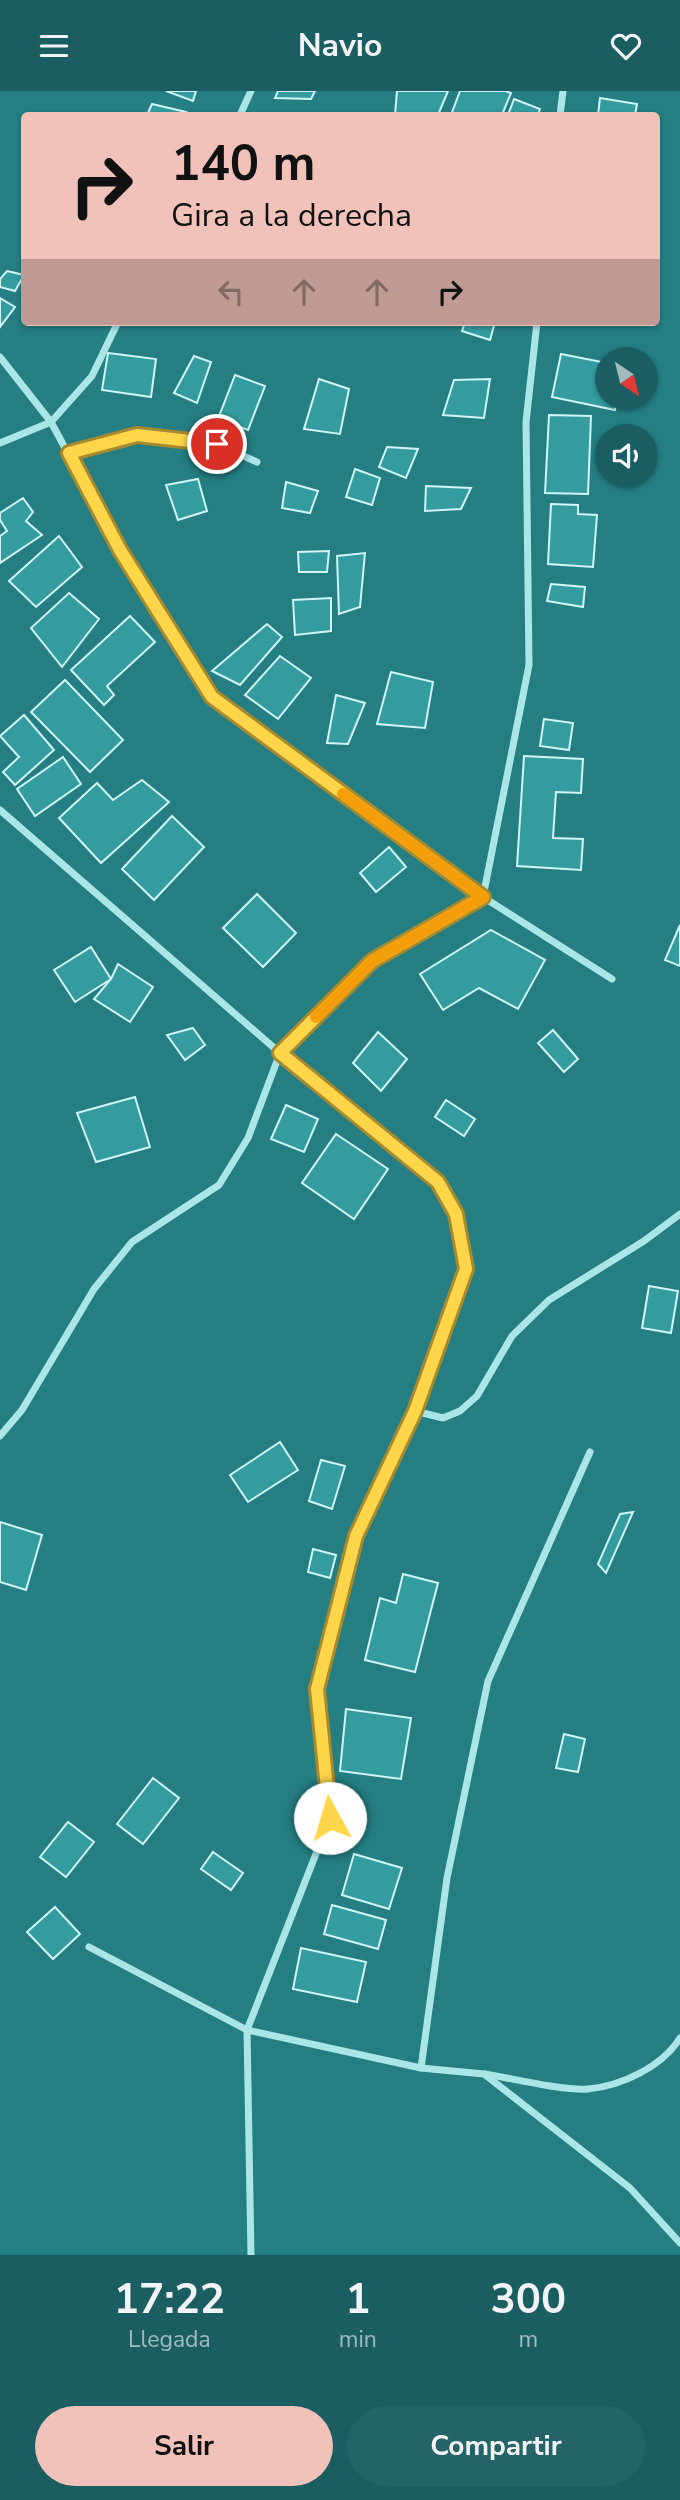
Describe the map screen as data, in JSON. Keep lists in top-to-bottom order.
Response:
{
  "north": "bottom right",
  "page": {
    "header": "Navio",
    "turn": ["140 m", "Gira a la derecha"],
    "eta": [
      "17:22",
      "Llegada",
      "1",
      "min",
      "300",
      "m"
    ],
    "buttons": ["Salir", "Compartir"]
  }
}
